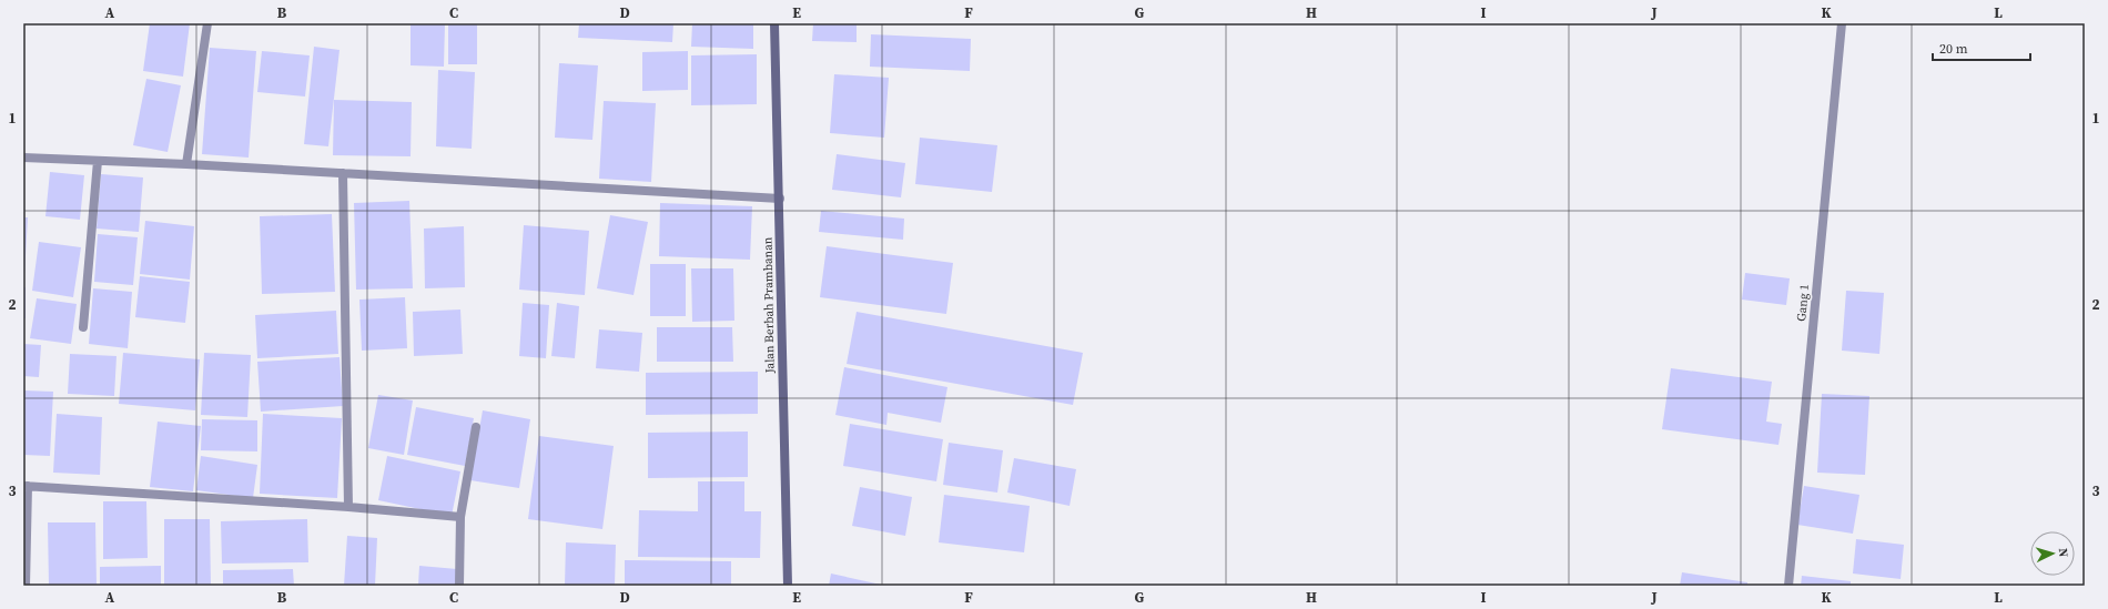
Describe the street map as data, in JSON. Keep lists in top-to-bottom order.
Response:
{
  "streets": {
    "main road": ["Jalan Berbah Prambanan"],
    "street": ["Gang 1"]
  },
  "scale_bar": "20 m",
  "north": "right",
  "grid": {
    "columns": [
      "A",
      "B",
      "C",
      "D",
      "E",
      "F",
      "G",
      "H",
      "I",
      "J",
      "K",
      "L"
    ],
    "rows": ["1", "2", "3"]
  }
}
